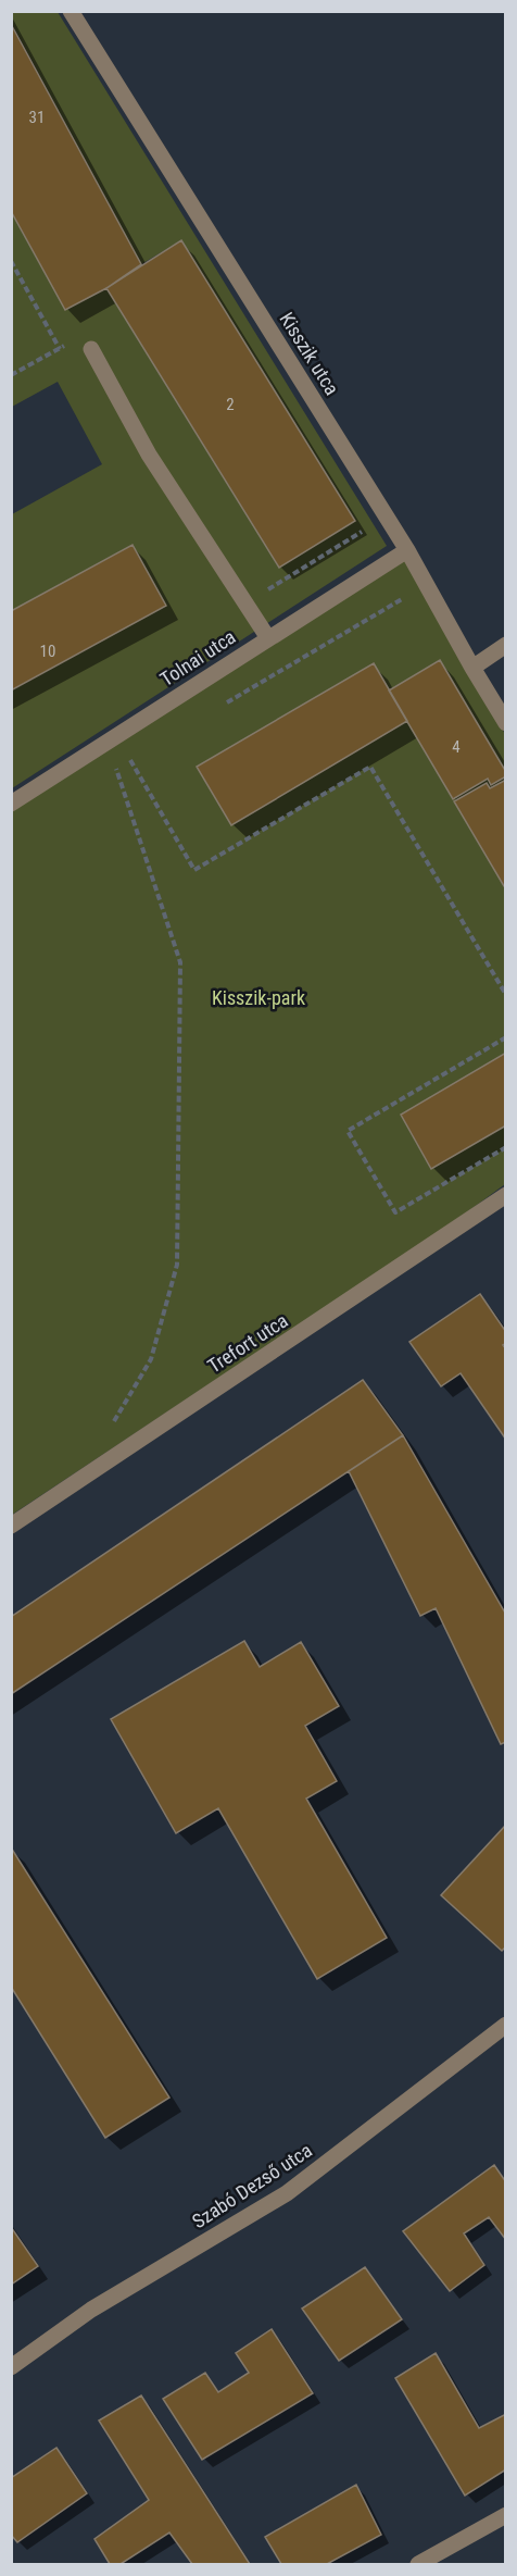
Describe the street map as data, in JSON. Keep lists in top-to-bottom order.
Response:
{
  "streets": {
    "street": [
      "Kisszik utca",
      "Tolnai utca",
      "Trefort utca",
      "Szabó Dezső utca"
    ]
  },
  "crossings": [
    ["Kisszik utca", "Tolnai utca"]
  ],
  "parks": ["Kisszik-park"],
  "house_numbers": [
    "31",
    "2",
    "10",
    "4"
  ]
}
